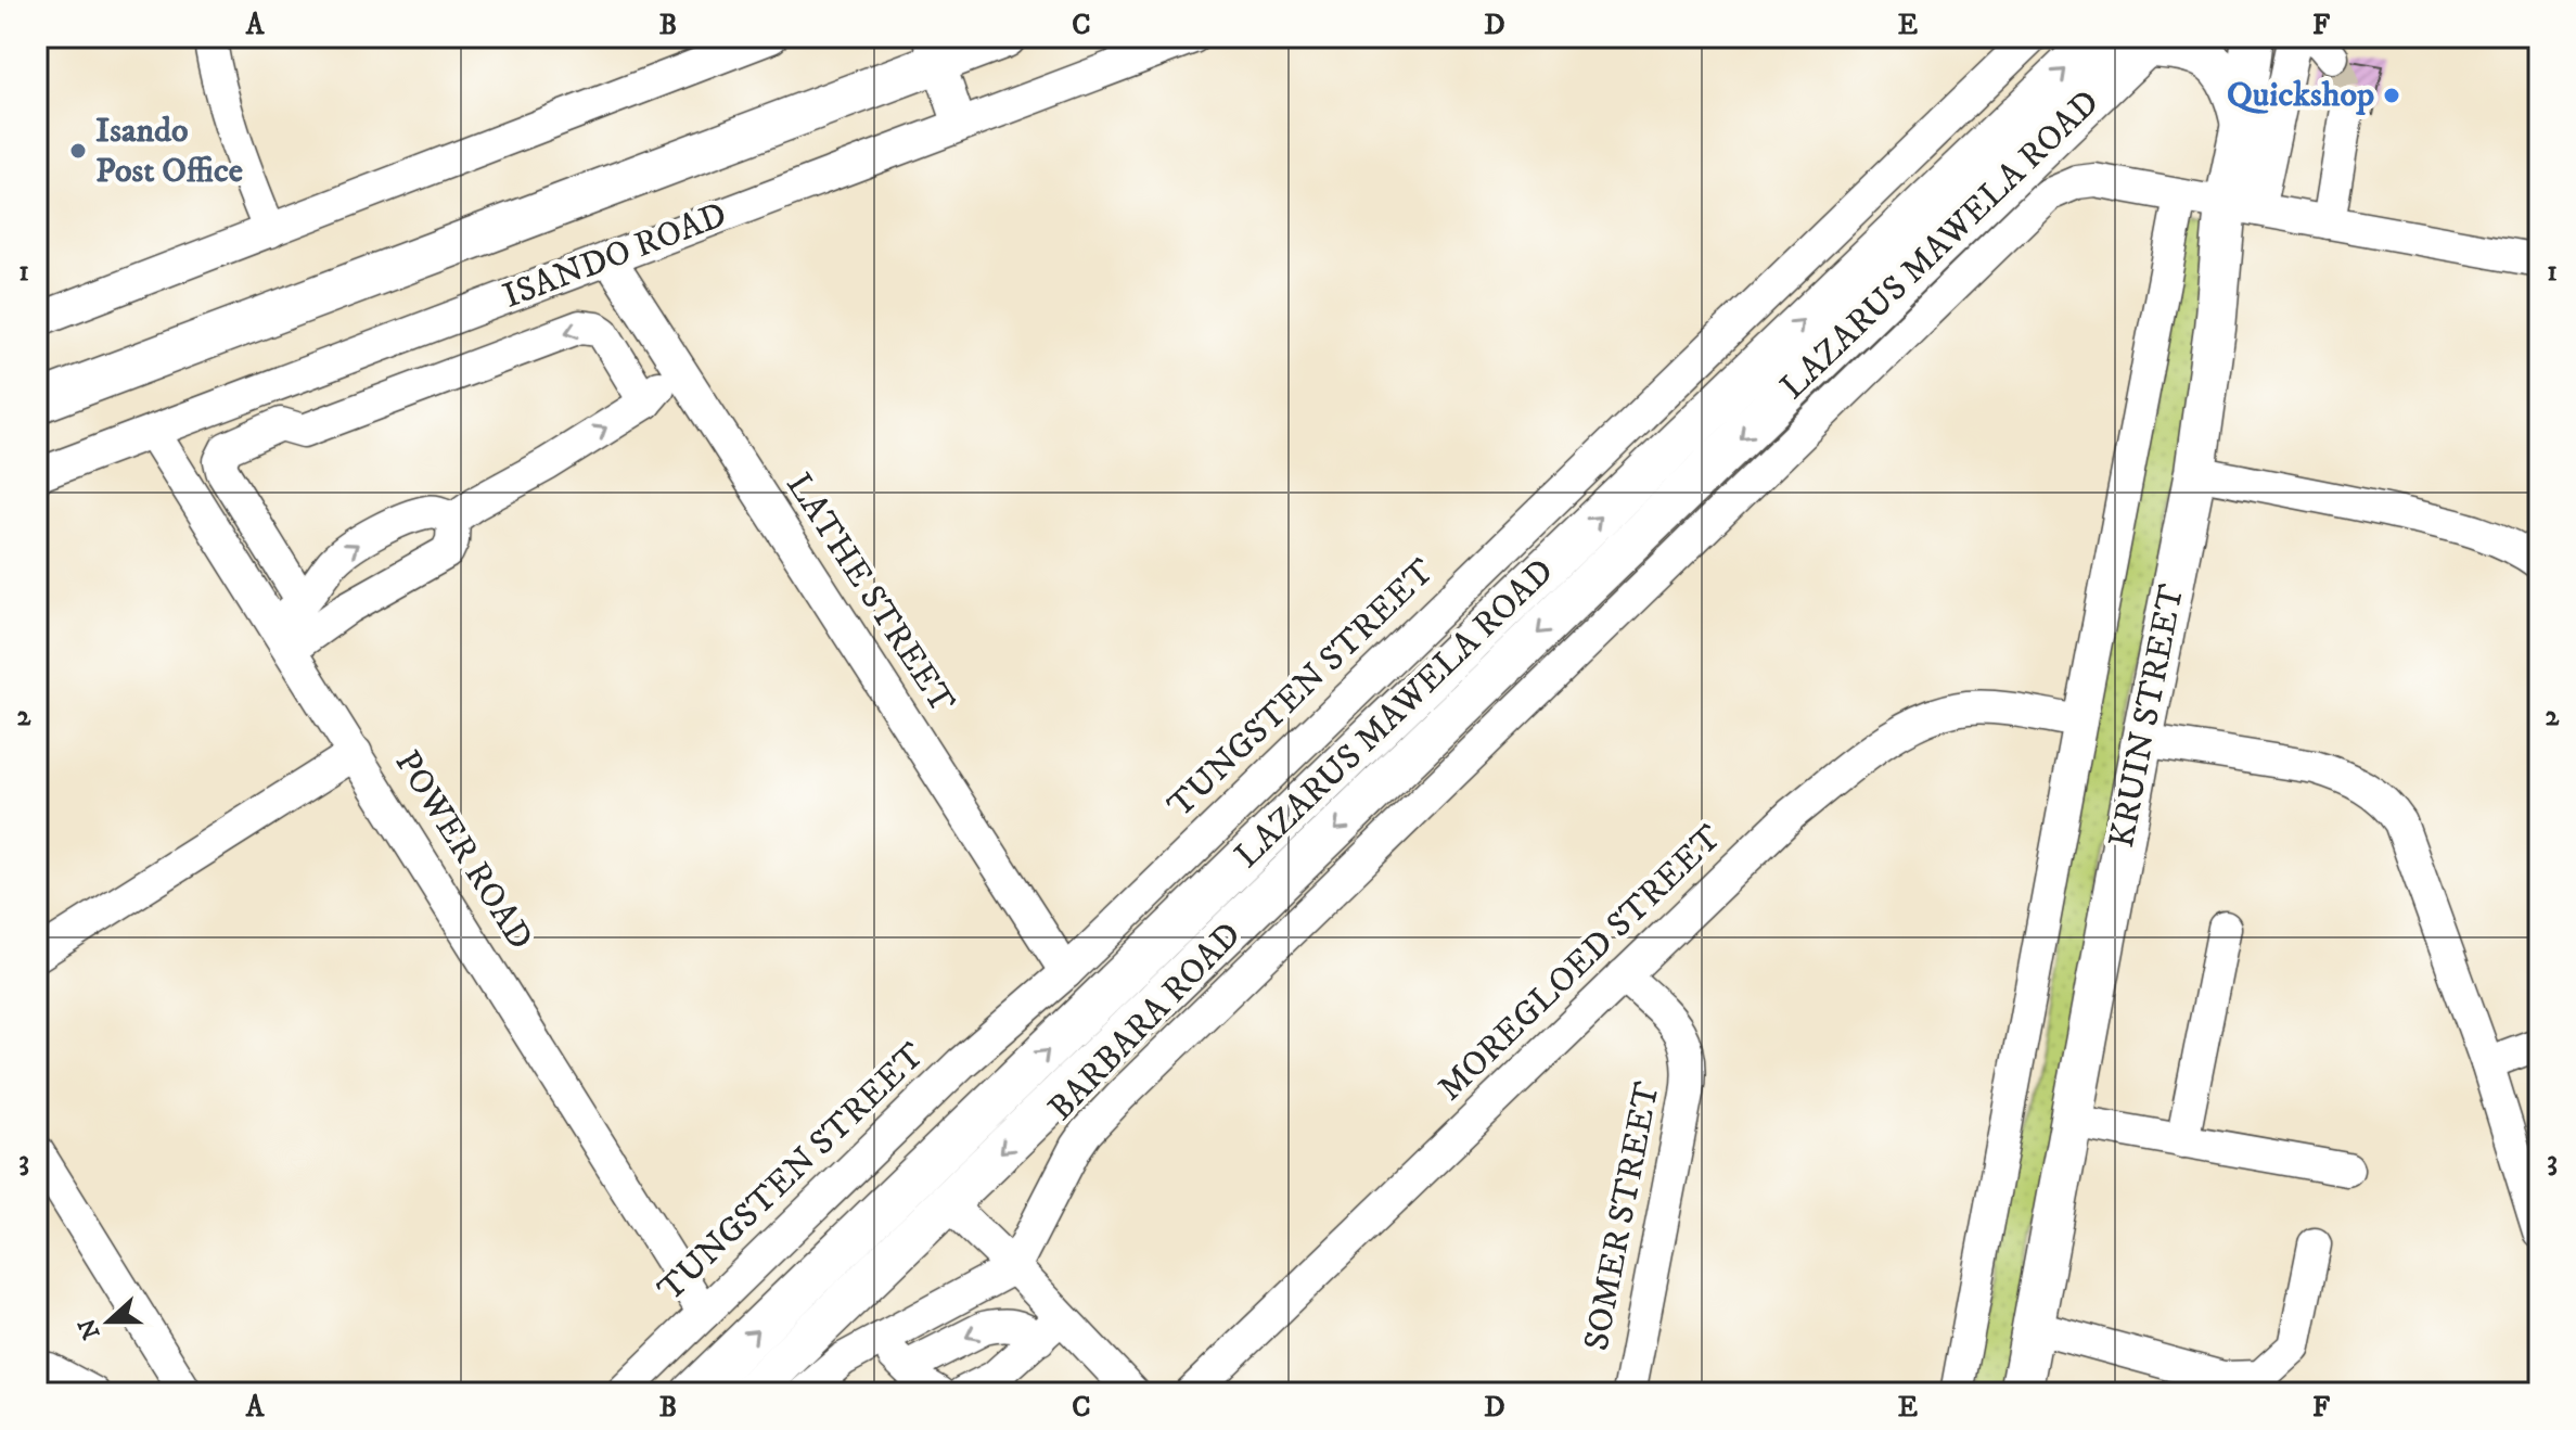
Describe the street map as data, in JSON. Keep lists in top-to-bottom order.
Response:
{
  "streets": {
    "main road": ["LAZARUS MAWELA ROAD", "ISANDO ROAD", "KRUIN STREET"],
    "street": [
      "LATHE STREET",
      "TUNGSTEN STREET",
      "POWER ROAD",
      "MOREGLOED STREET",
      "BARBARA ROAD",
      "SOMER STREET"
    ]
  },
  "crossings": [
    ["ISANDO ROAD", "LATHE STREET"],
    ["ISANDO ROAD", "POWER ROAD"],
    ["LATHE STREET", "TUNGSTEN STREET"],
    ["TUNGSTEN STREET", "POWER ROAD"],
    ["KRUIN STREET", "MOREGLOED STREET"],
    ["KRUIN STREET", "BARBARA ROAD"],
    ["MOREGLOED STREET", "SOMER STREET"]
  ],
  "places": ["Quickshop", "Isando Post Office"],
  "north": "left",
  "grid": {
    "columns": [
      "A",
      "B",
      "C",
      "D",
      "E",
      "F"
    ],
    "rows": ["1", "2", "3"]
  }
}
